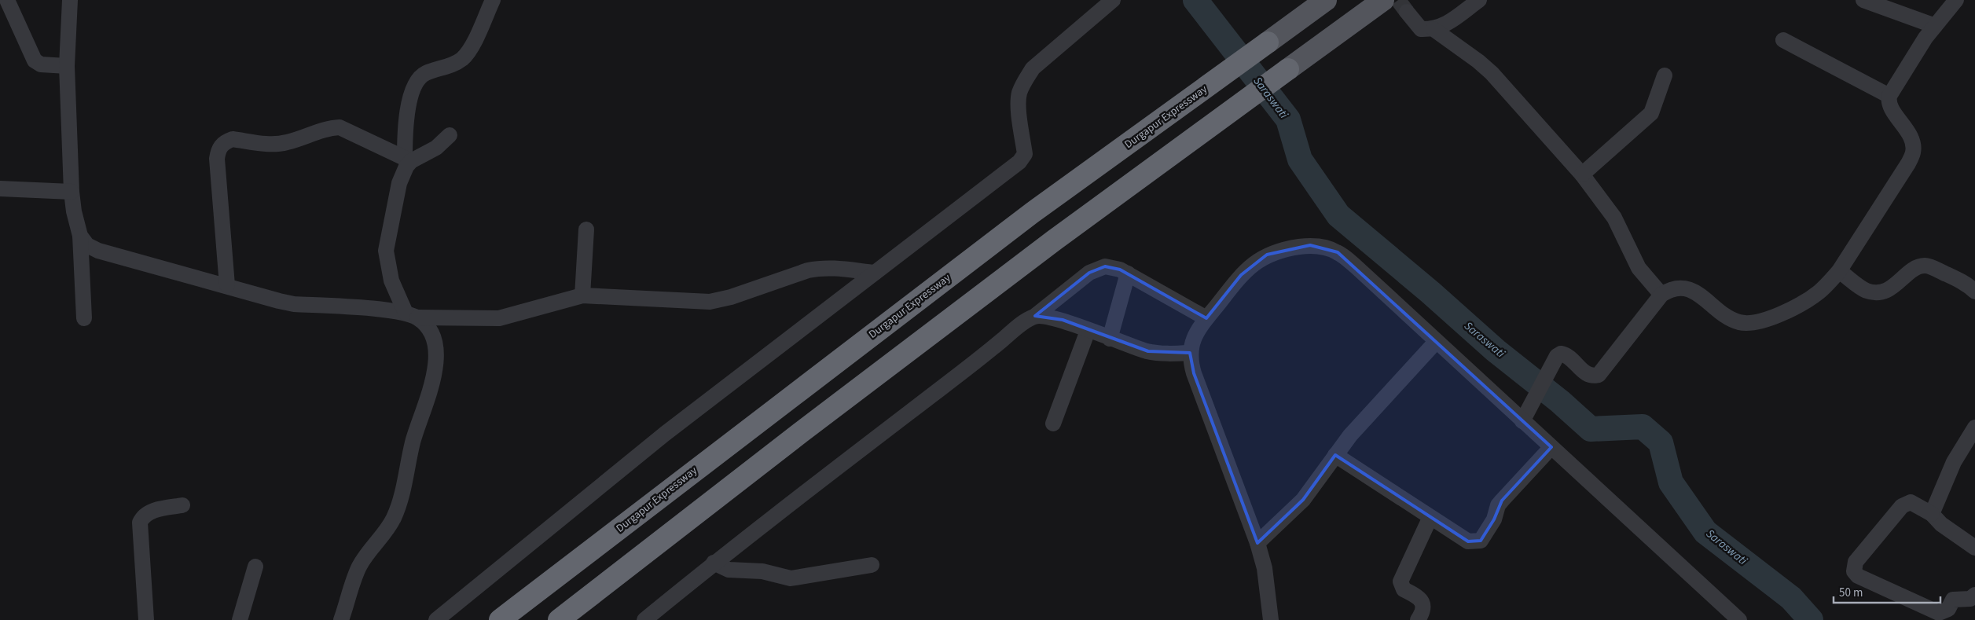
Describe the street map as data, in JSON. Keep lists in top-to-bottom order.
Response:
{
  "streets": {
    "highway": ["Durgapur Expressway"]
  },
  "water": ["Saraswati"],
  "scale_bar": "50 m"
}
